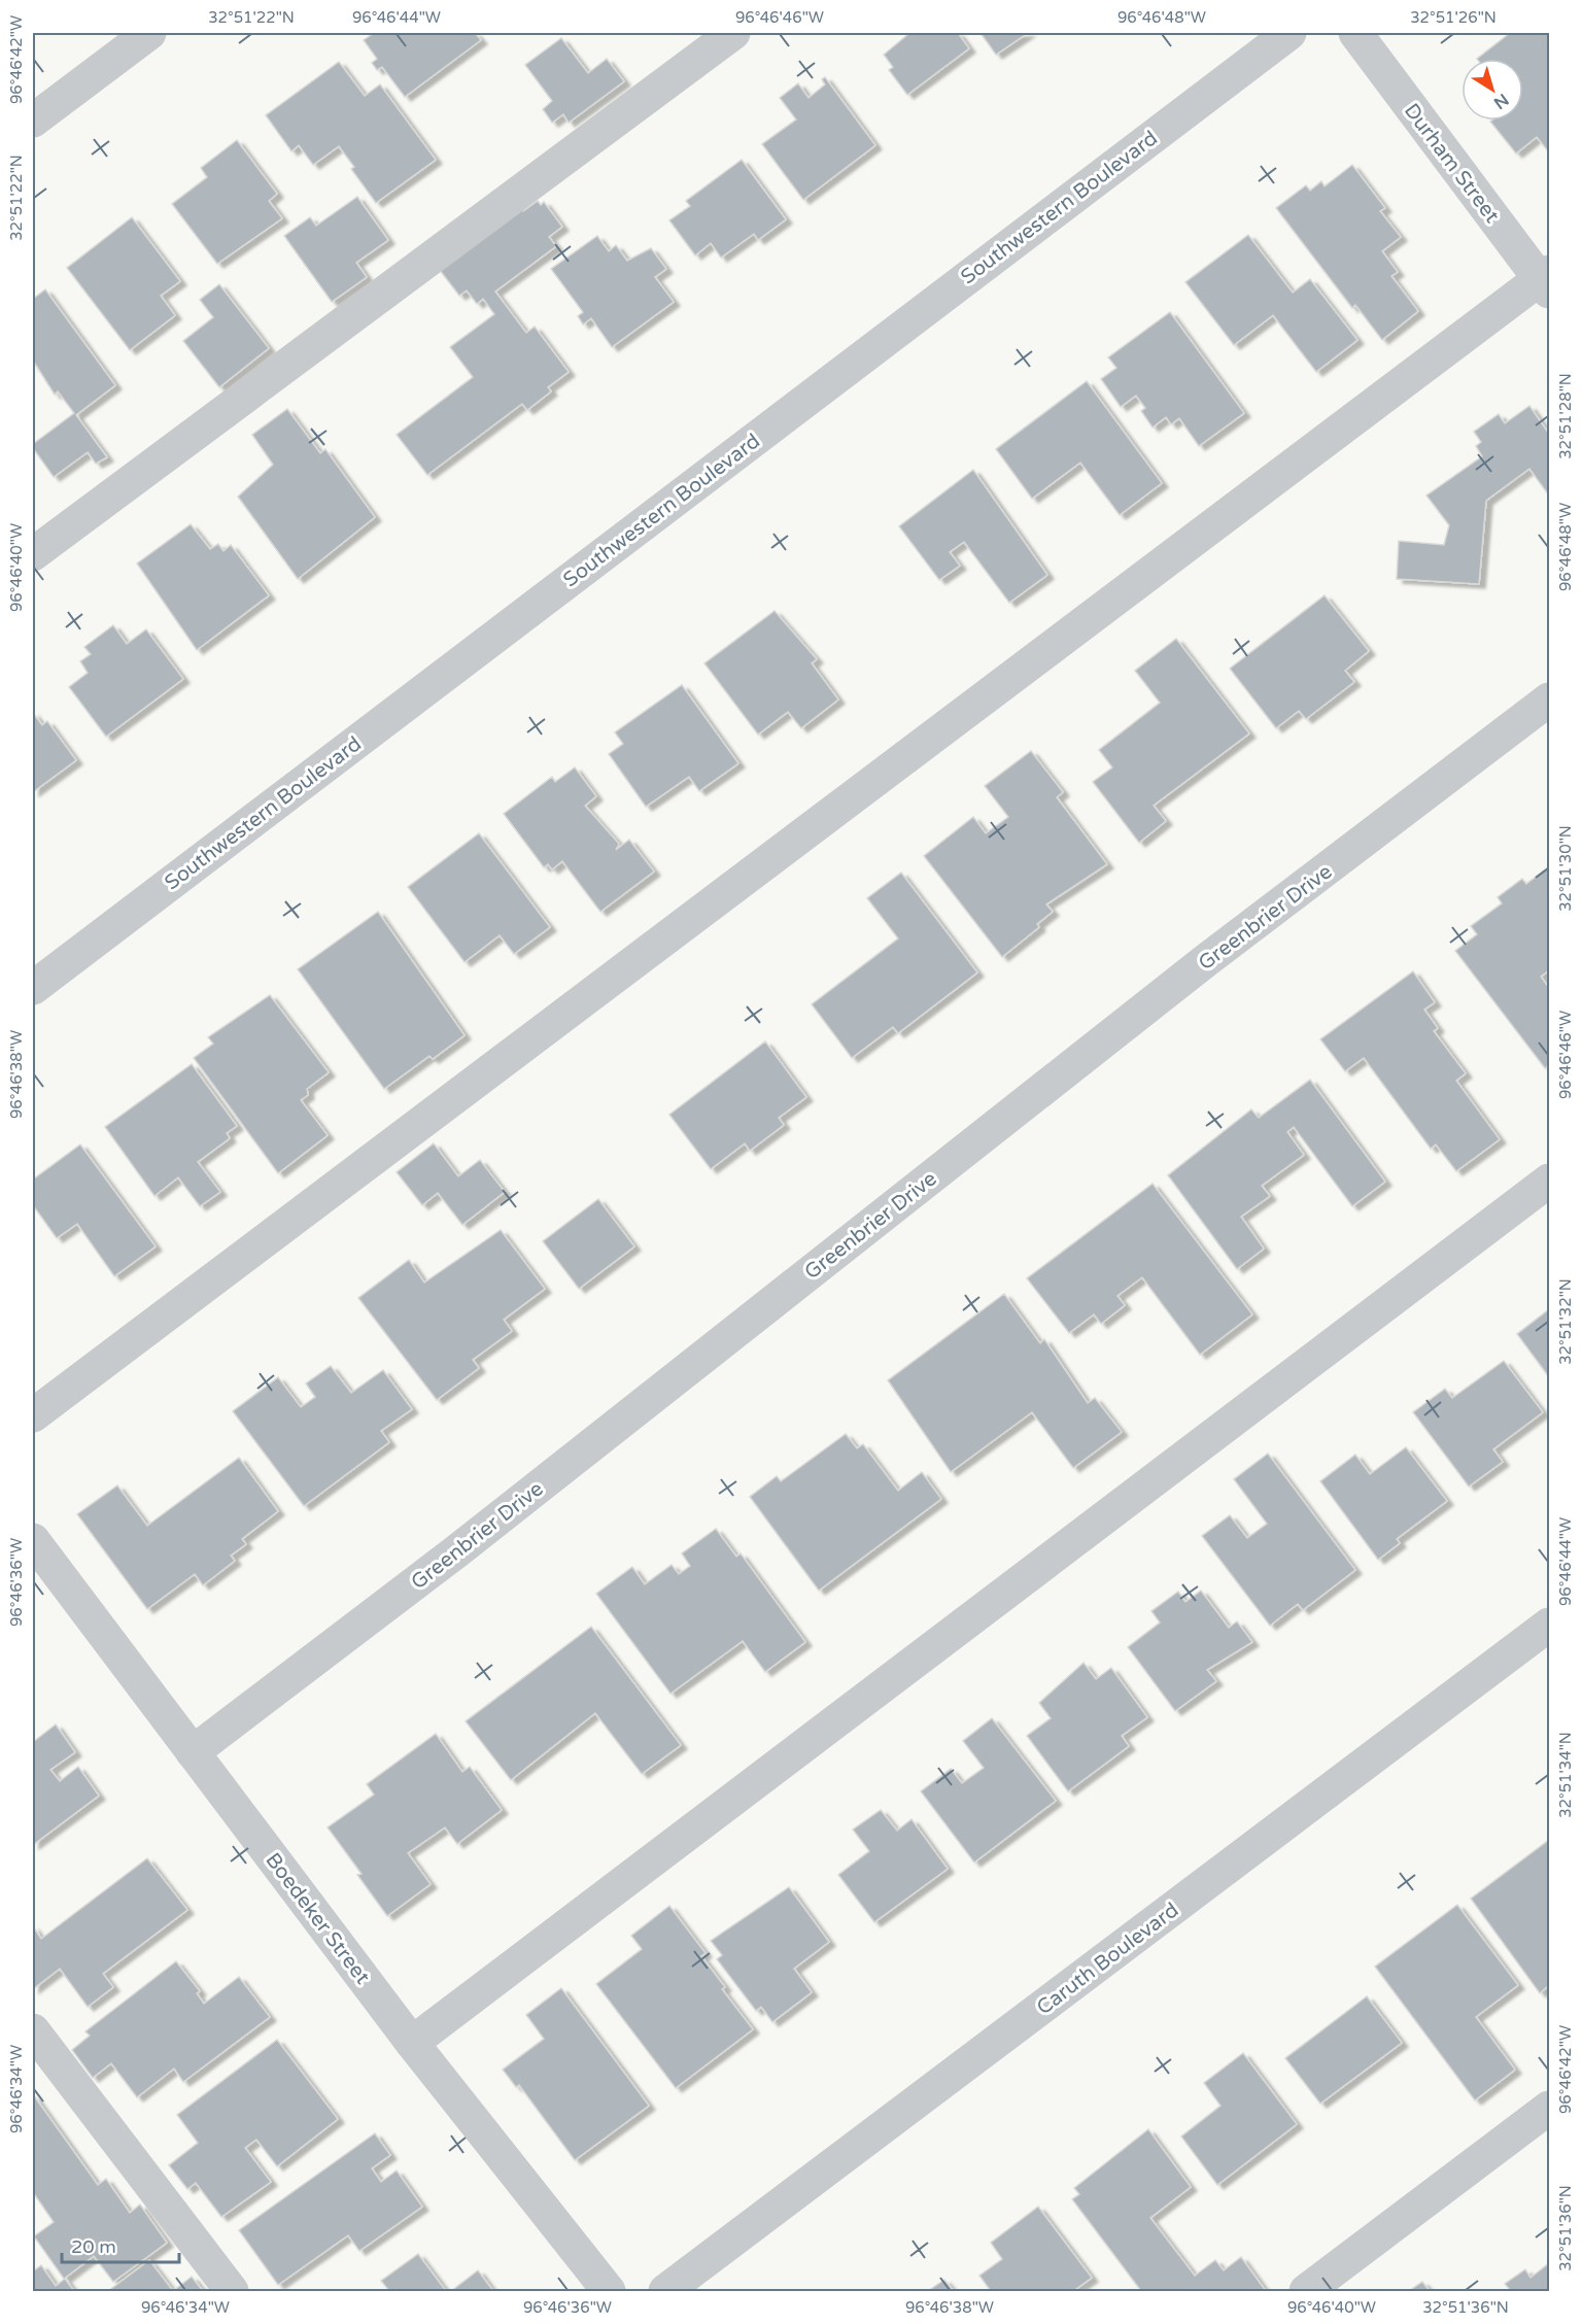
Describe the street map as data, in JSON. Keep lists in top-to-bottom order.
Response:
{
  "streets": {
    "street": [
      "Durham Street",
      "Southwestern Boulevard",
      "Greenbrier Drive",
      "Boedeker Street",
      "Caruth Boulevard"
    ]
  },
  "crossings": [
    ["Greenbrier Drive", "Boedeker Street"]
  ],
  "scale_bar": "20 m",
  "north": "bottom right",
  "coordinates": [
    "32°51'22\"N",
    "96°46'44\"W",
    "96°46'46\"W",
    "96°46'48\"W",
    "32°51'26\"N",
    "96°46'42\"W",
    "32°51'28\"N",
    "96°46'40\"W",
    "32°51'30\"N",
    "96°46'38\"W",
    "32°51'32\"N",
    "96°46'36\"W",
    "32°51'34\"N",
    "96°46'34\"W",
    "32°51'36\"N"
  ]
}
